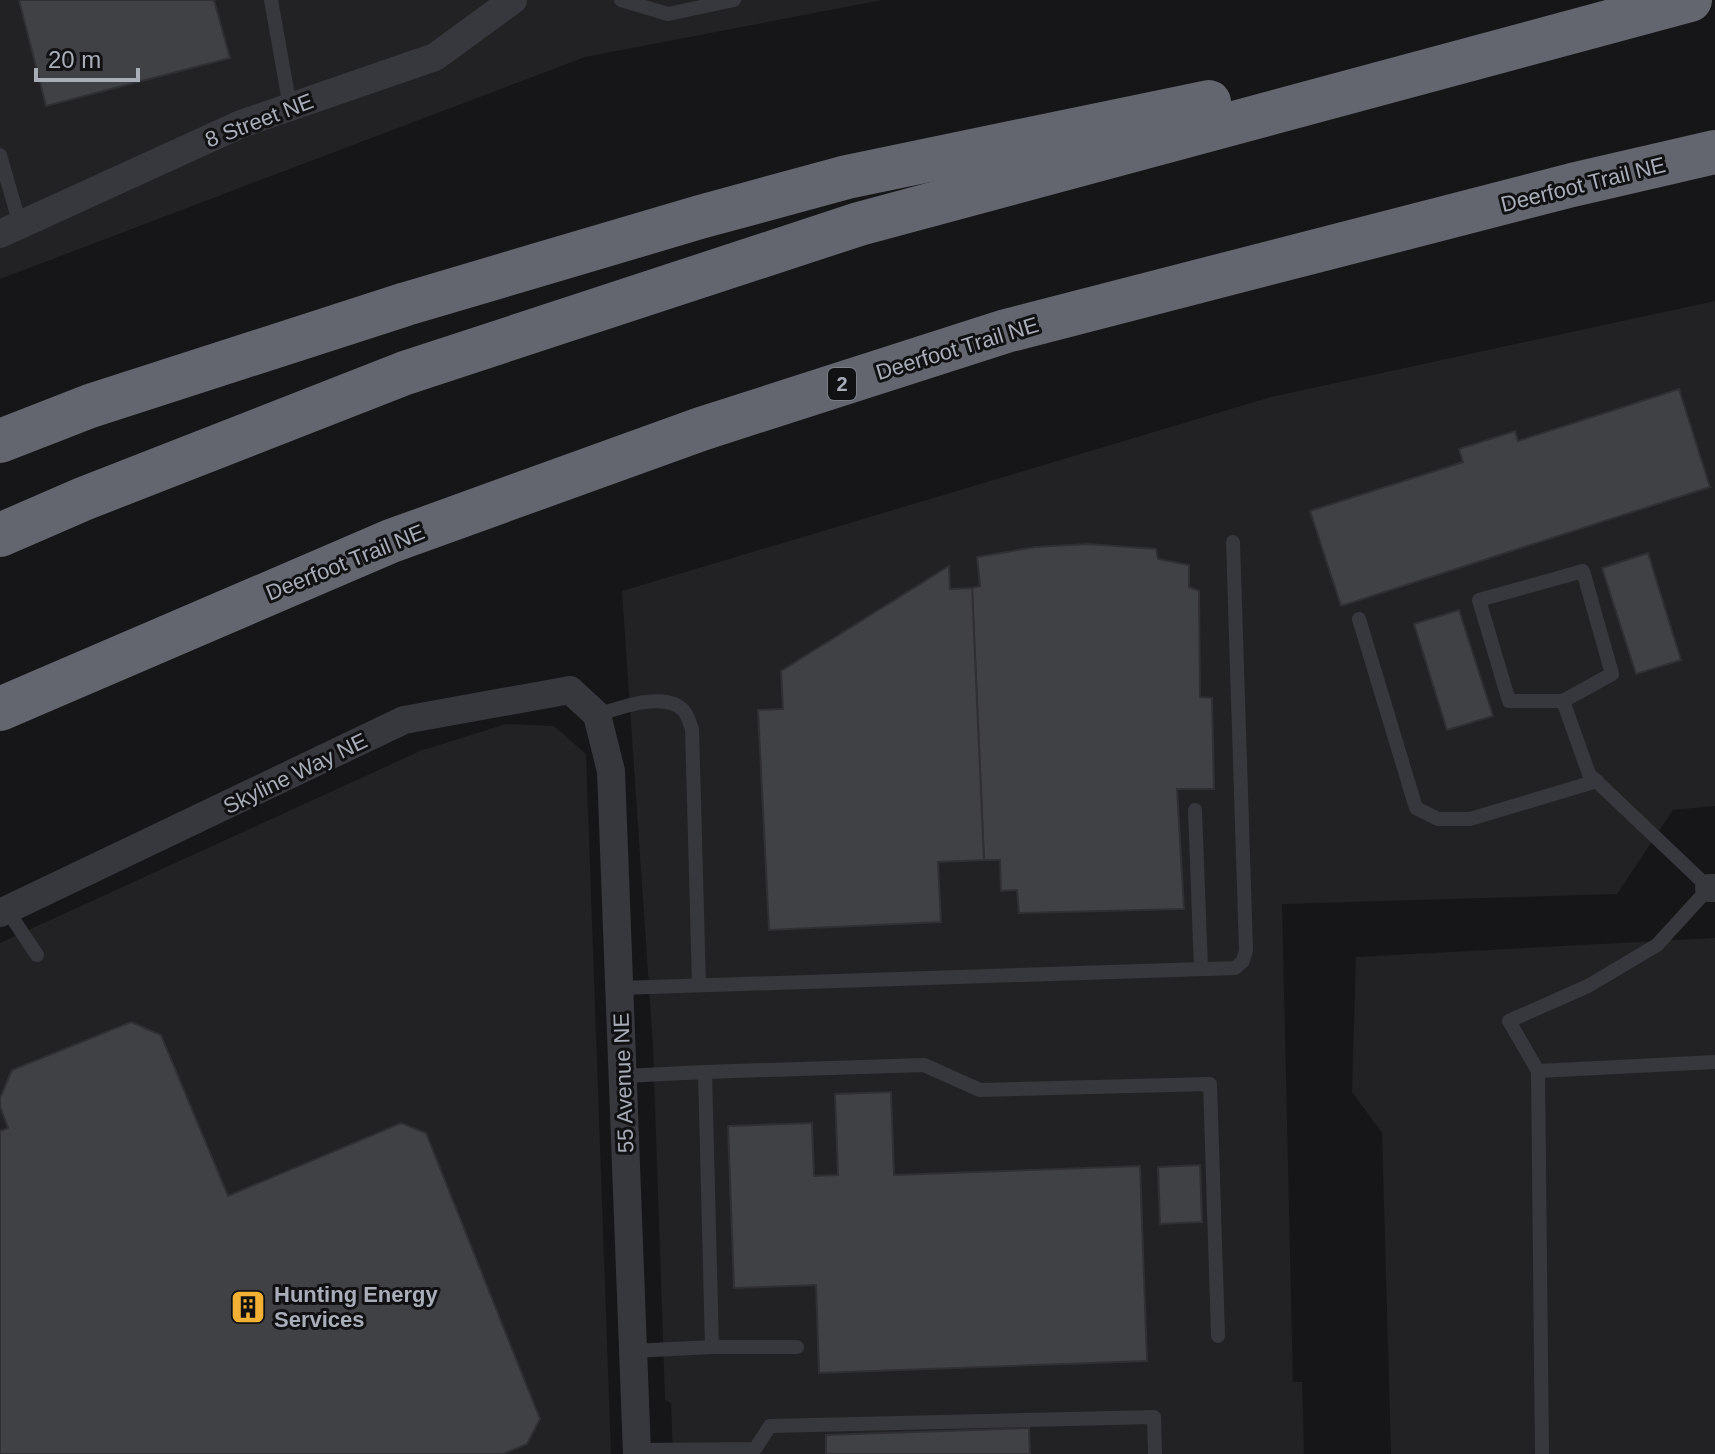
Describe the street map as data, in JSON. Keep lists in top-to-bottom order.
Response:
{
  "streets": {
    "highway": ["Deerfoot Trail NE", "2"],
    "street": ["8 Street NE", "Skyline Way NE", "55 Avenue NE"]
  },
  "crossings": [
    ["Skyline Way NE", "55 Avenue NE"]
  ],
  "places": {
    "building": ["Hunting Energy Services"]
  },
  "scale_bar": "20 m"
}
